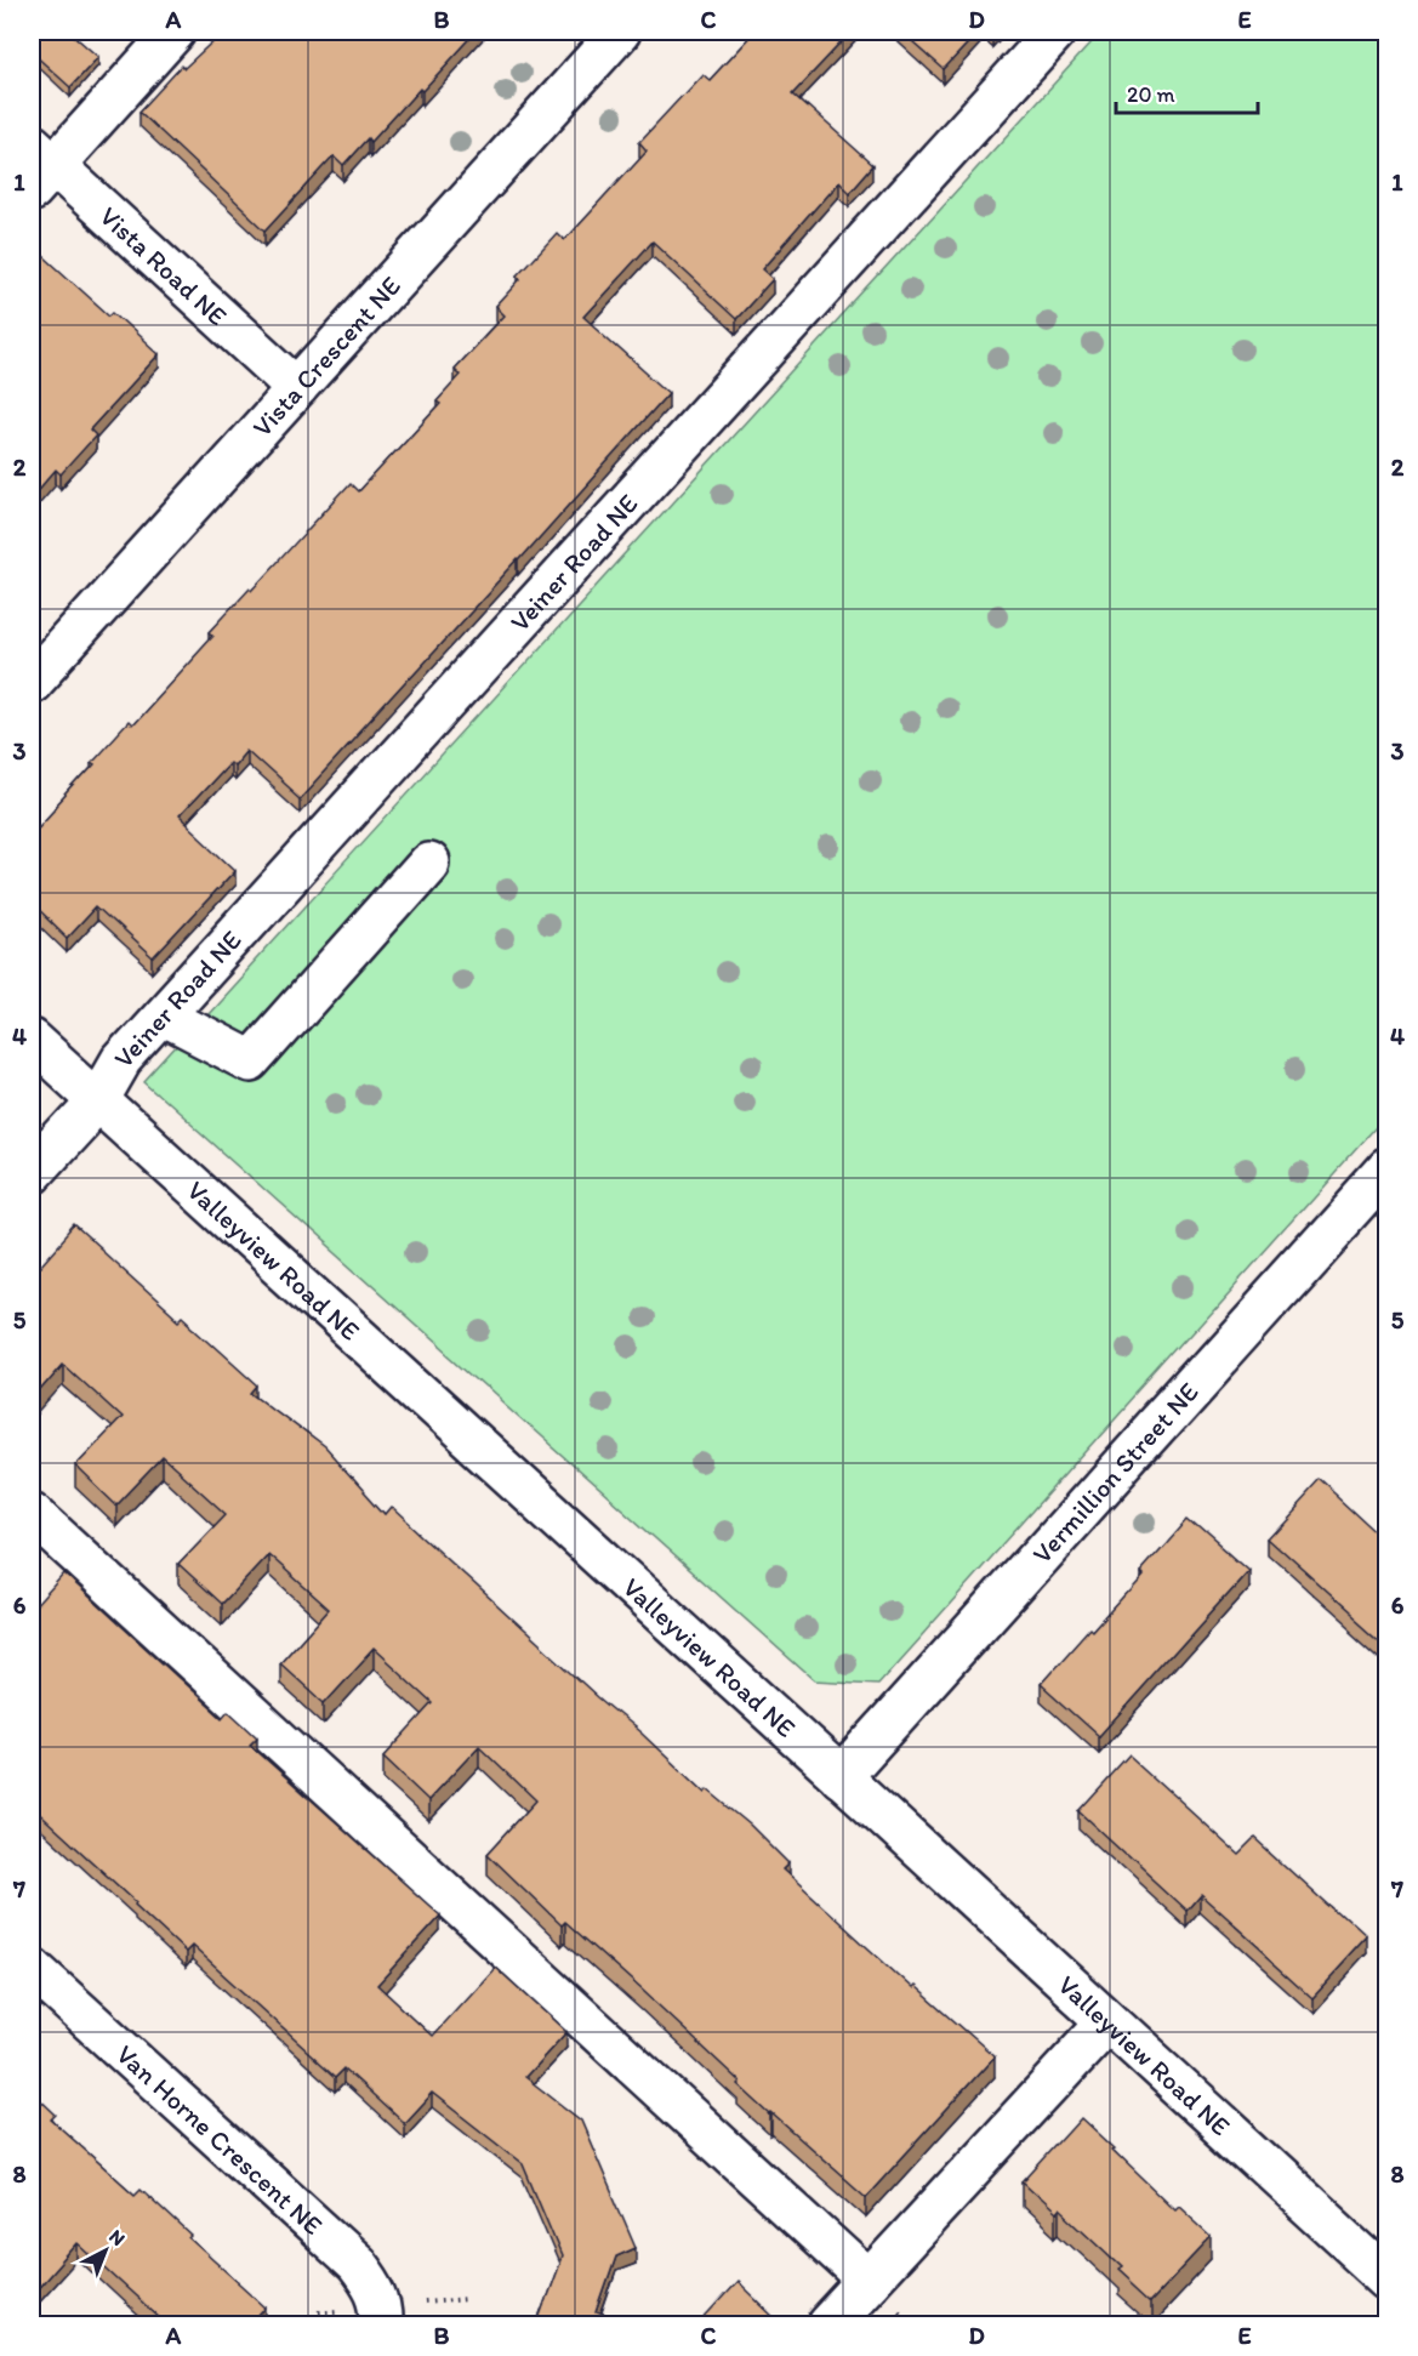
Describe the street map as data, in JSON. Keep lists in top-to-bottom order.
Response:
{
  "streets": {
    "street": [
      "Vista Road NE",
      "Vista Crescent NE",
      "Veiner Road NE",
      "Valleyview Road NE",
      "Vermillion Street NE",
      "Van Horne Crescent NE"
    ]
  },
  "crossings": [
    ["Vista Road NE", "Vista Crescent NE"],
    ["Veiner Road NE", "Valleyview Road NE"],
    ["Valleyview Road NE", "Vermillion Street NE"]
  ],
  "scale_bar": "20 m",
  "north": "top right",
  "grid": {
    "columns": [
      "A",
      "B",
      "C",
      "D",
      "E"
    ],
    "rows": [
      "1",
      "2",
      "3",
      "4",
      "5",
      "6",
      "7",
      "8"
    ]
  }
}
